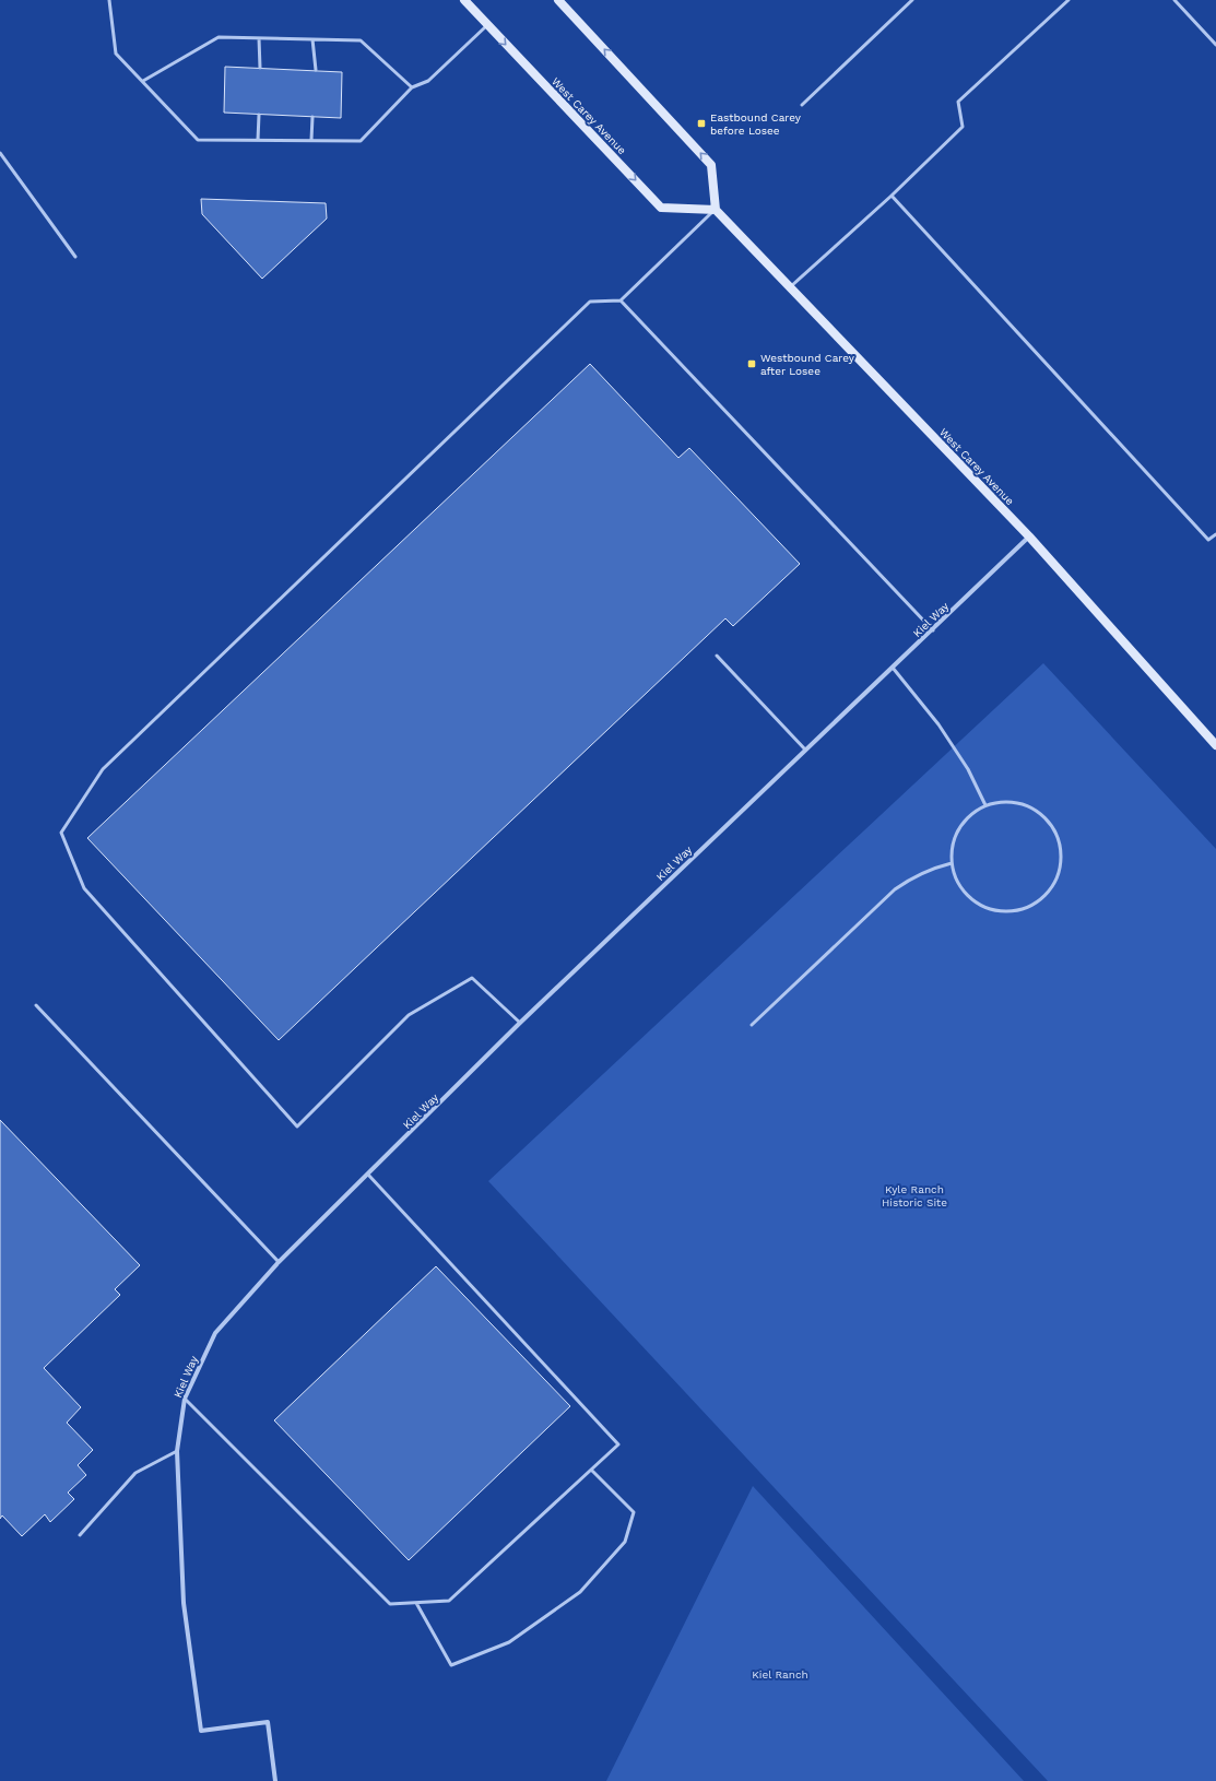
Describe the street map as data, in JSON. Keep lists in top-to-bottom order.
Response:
{
  "streets": {
    "main road": ["West Carey Avenue"],
    "street": ["Kiel Way"]
  },
  "crossings": [
    ["West Carey Avenue", "Kiel Way"]
  ],
  "parks": ["Kyle Ranch Historic Site", "Kiel Ranch"],
  "places": {
    "transit": ["Eastbound Carey before Losee", "Westbound Carey after Losee"]
  }
}
